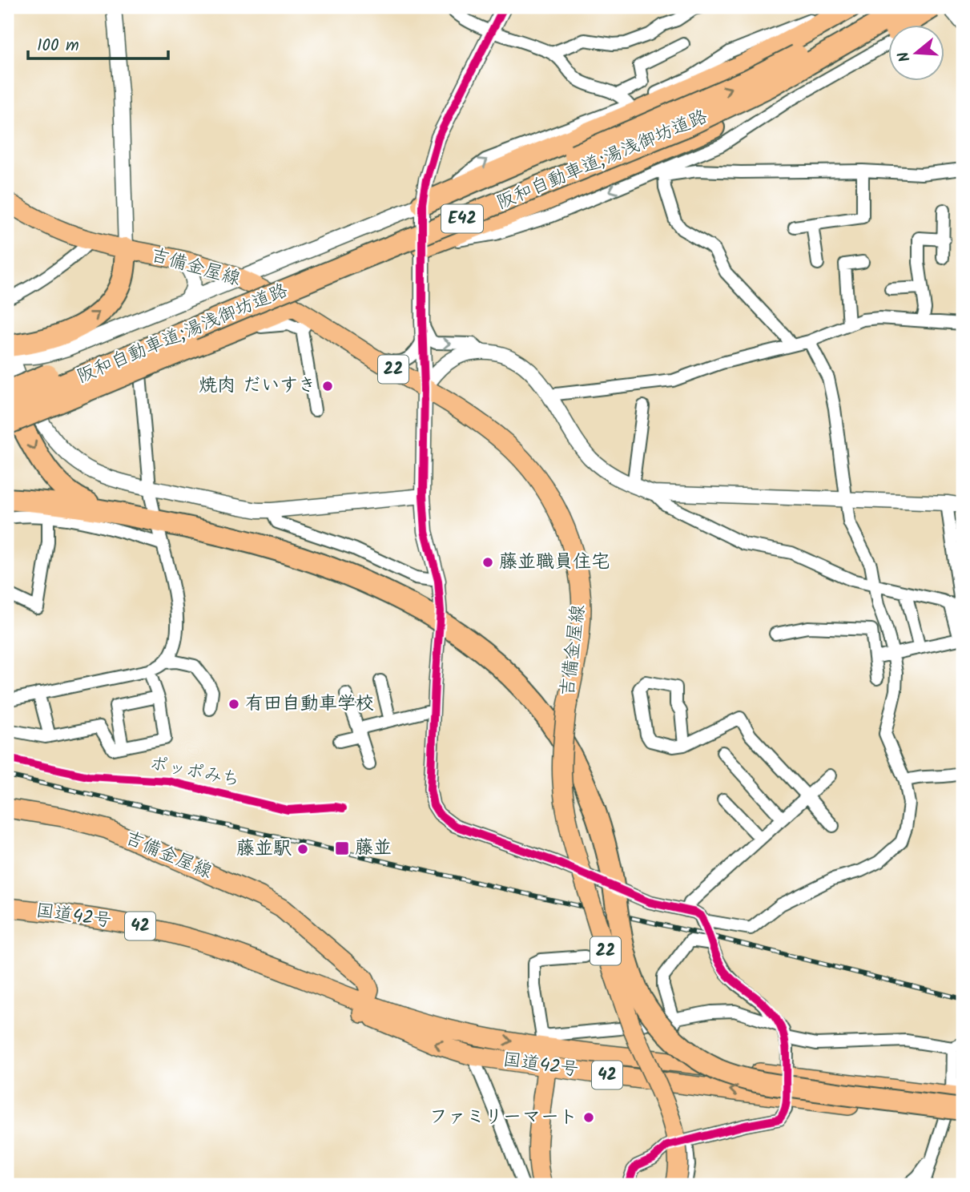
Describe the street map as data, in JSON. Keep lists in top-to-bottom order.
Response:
{
  "streets": {
    "highway": ["阪和自動車道;湯浅御坊道路", "E42"],
    "main road": [
      "吉備金屋線",
      "22",
      "国道42号",
      "42"
    ],
    "cycle path": ["ポッポみち"]
  },
  "crossings": [
    ["吉備金屋線", "国道42号"]
  ],
  "places": {
    "other": [
      "焼肉 だいすき",
      "藤並職員住宅",
      "有田自動車学校",
      "藤並駅",
      "ファミリーマート"
    ],
    "transit": ["藤並"]
  },
  "scale_bar": "100 m",
  "north": "left"
}
